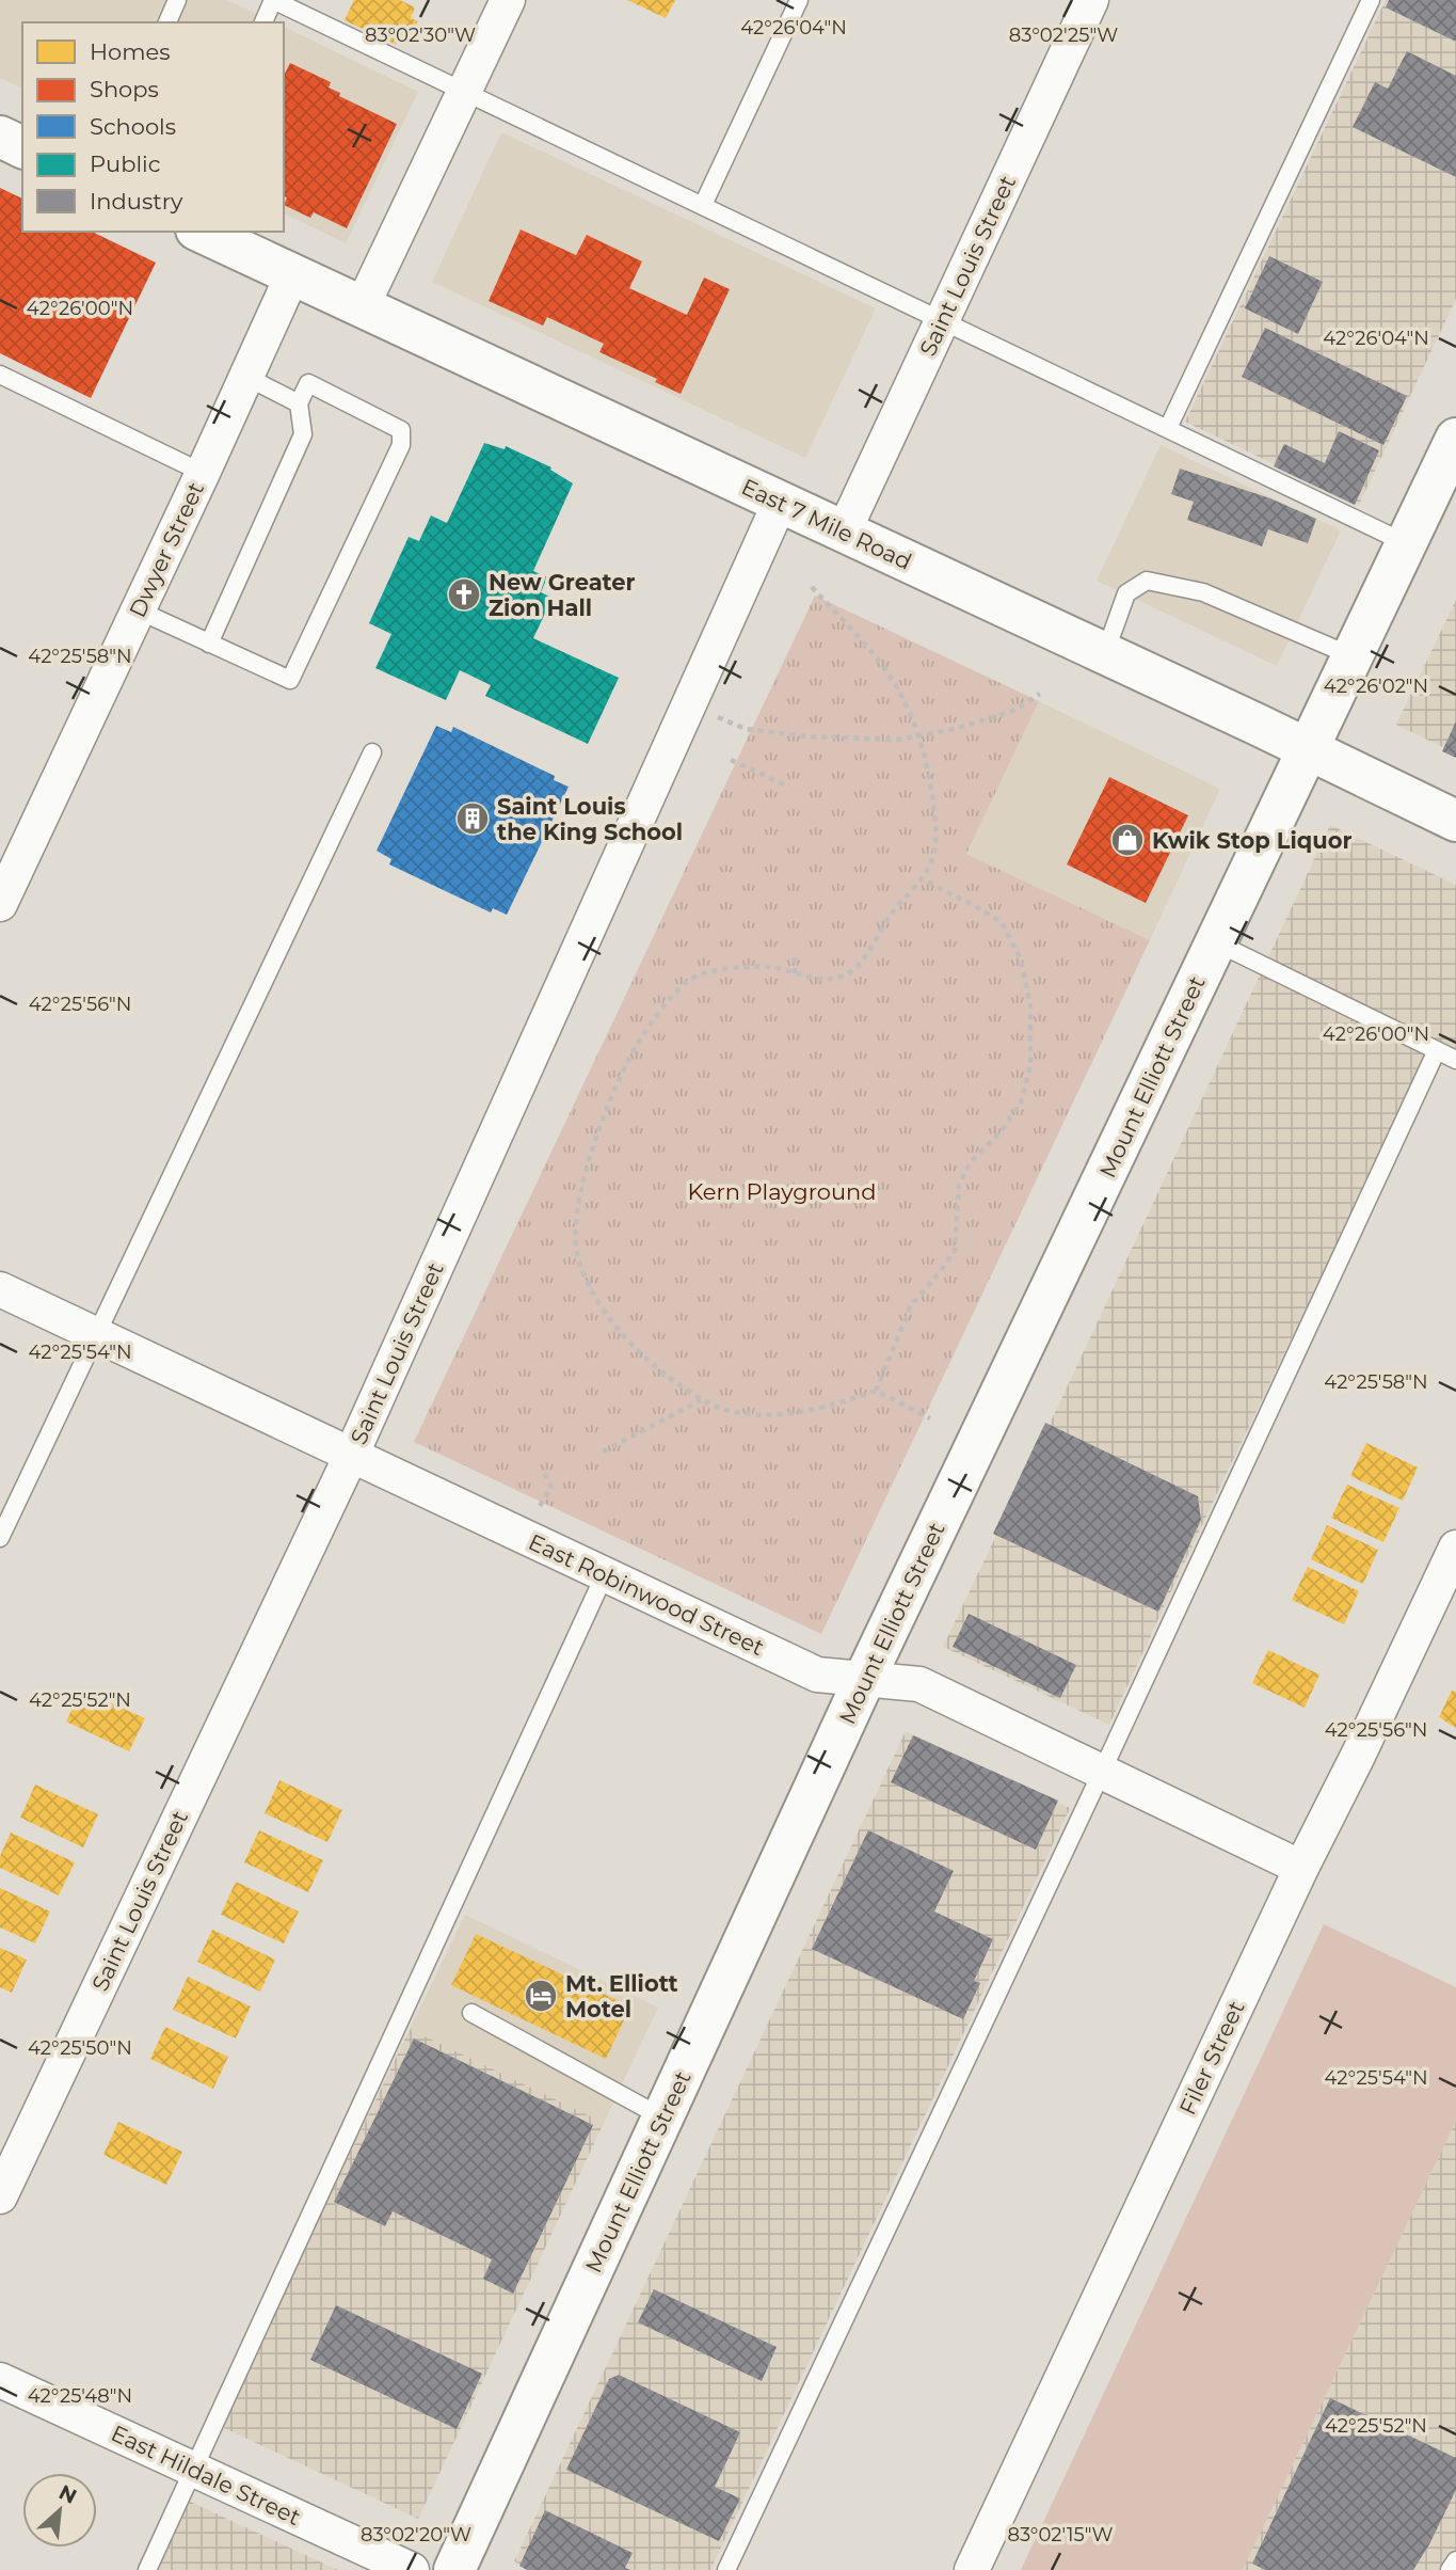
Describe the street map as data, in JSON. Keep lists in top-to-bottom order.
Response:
{
  "streets": {
    "street": [
      "Saint Louis Street",
      "East 7 Mile Road",
      "Dwyer Street",
      "Mount Elliott Street",
      "East Robinwood Street",
      "Filer Street",
      "East Hildale Street"
    ]
  },
  "crossings": [
    ["Saint Louis Street", "East 7 Mile Road"],
    ["Saint Louis Street", "East Robinwood Street"],
    ["East 7 Mile Road", "Dwyer Street"],
    ["East 7 Mile Road", "Mount Elliott Street"],
    ["Mount Elliott Street", "East Robinwood Street"],
    ["East Robinwood Street", "Filer Street"]
  ],
  "parks": ["Kern Playground"],
  "places": {
    "church": ["New Greater Zion Hall"],
    "building": ["Saint Louis the King School"],
    "shop": ["Kwik Stop Liquor"],
    "hotel": ["Mt. Elliott Motel"]
  },
  "legend": [
    "Homes",
    "Shops",
    "Schools",
    "Public",
    "Industry"
  ],
  "north": "top right",
  "coordinates": [
    "42°26'04\"N",
    "83°02'30\"W",
    "83°02'25\"W",
    "42°26'00\"N",
    "42°25'58\"N",
    "42°26'02\"N",
    "42°25'56\"N",
    "42°25'54\"N",
    "42°25'52\"N",
    "42°25'50\"N",
    "42°25'48\"N",
    "83°02'20\"W",
    "83°02'15\"W"
  ]
}
